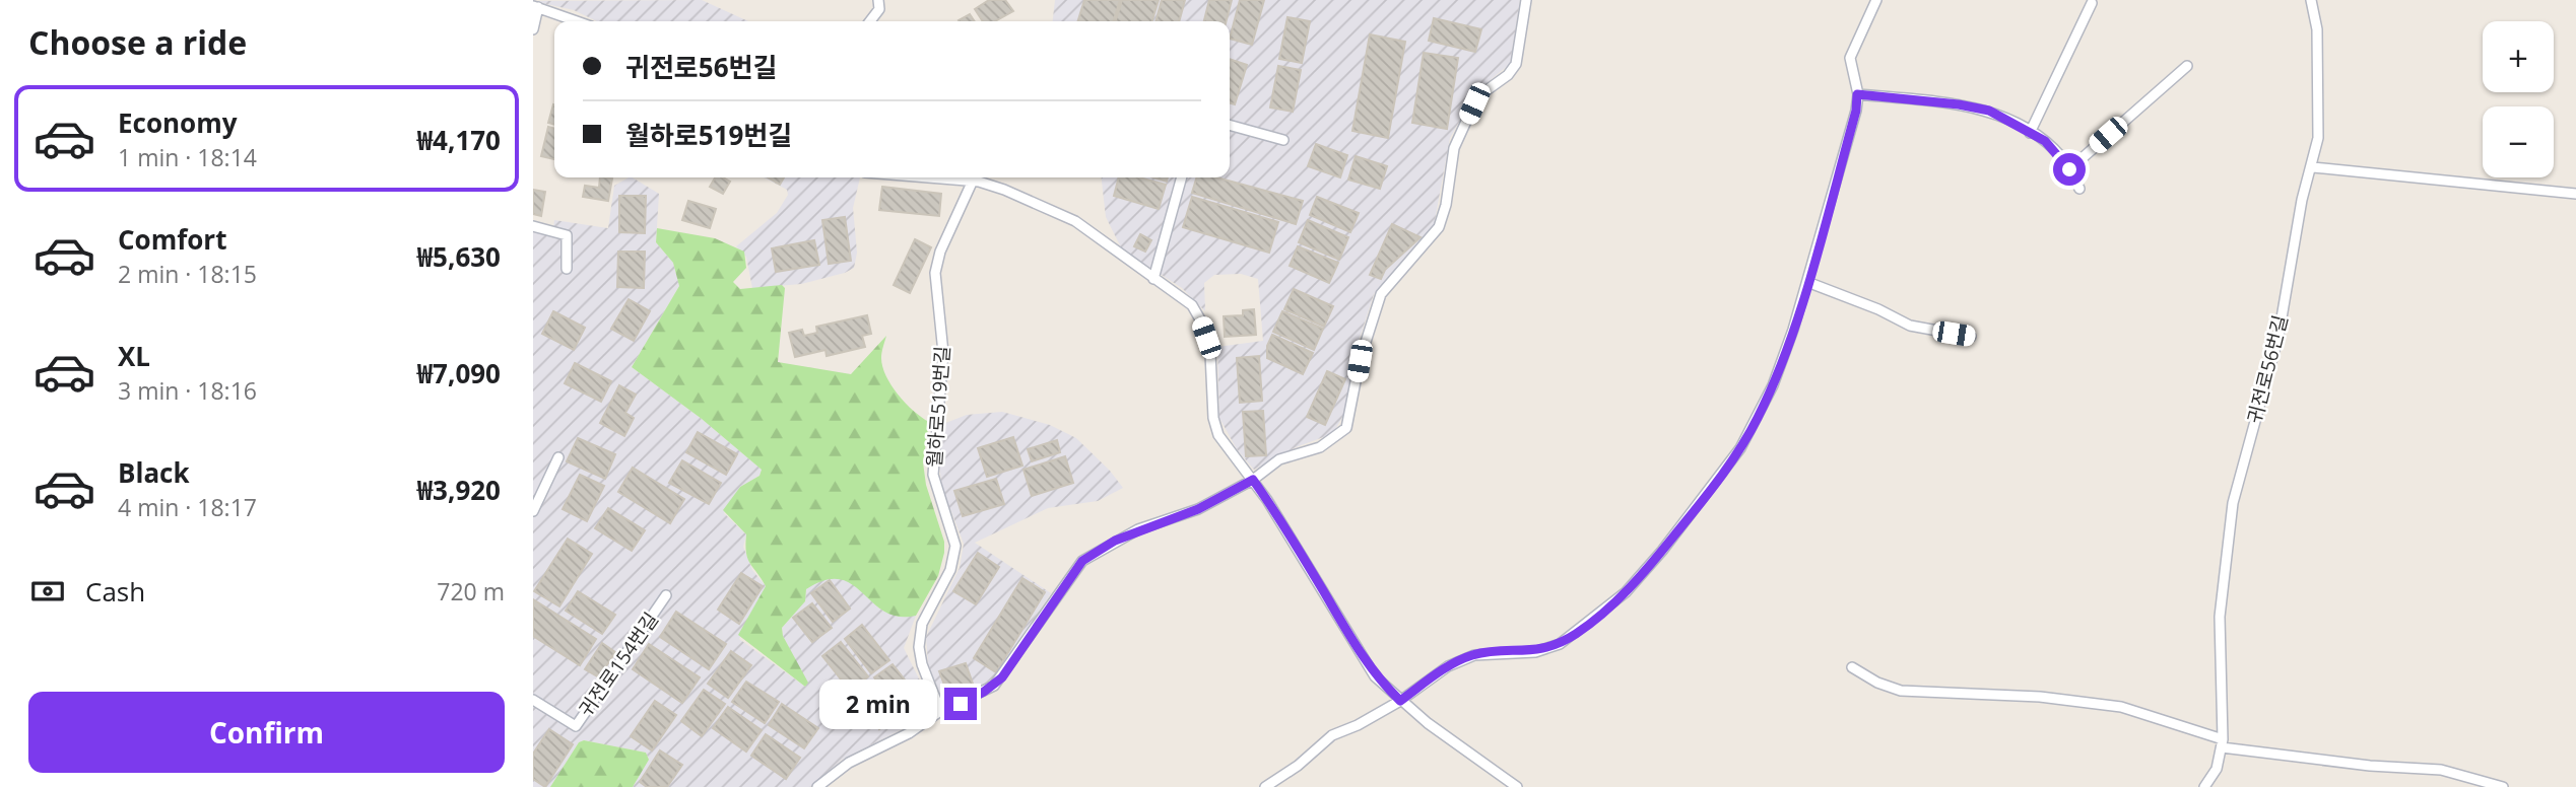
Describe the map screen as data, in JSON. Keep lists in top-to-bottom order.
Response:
{
  "streets": {
    "lane": ["귀전로56번길", "월하로519번길", "귀전로154번길"]
  },
  "page": {
    "heading": "Choose a ride",
    "map_buttons": ["+", "−"],
    "banner": ["귀전로56번길", "월하로519번길"],
    "list": [
      {
        "name": "Economy",
        "note": "1 min · 18:14",
        "value": "₩4,170"
      },
      {
        "name": "Comfort",
        "note": "2 min · 18:15",
        "value": "₩5,630"
      },
      {
        "name": "XL",
        "note": "3 min · 18:16",
        "value": "₩7,090"
      },
      {
        "name": "Black",
        "note": "4 min · 18:17",
        "value": "₩3,920"
      }
    ],
    "pay": ["Cash", "720 m"],
    "buttons": "Confirm",
    "bubble": "2 min"
  }
}
